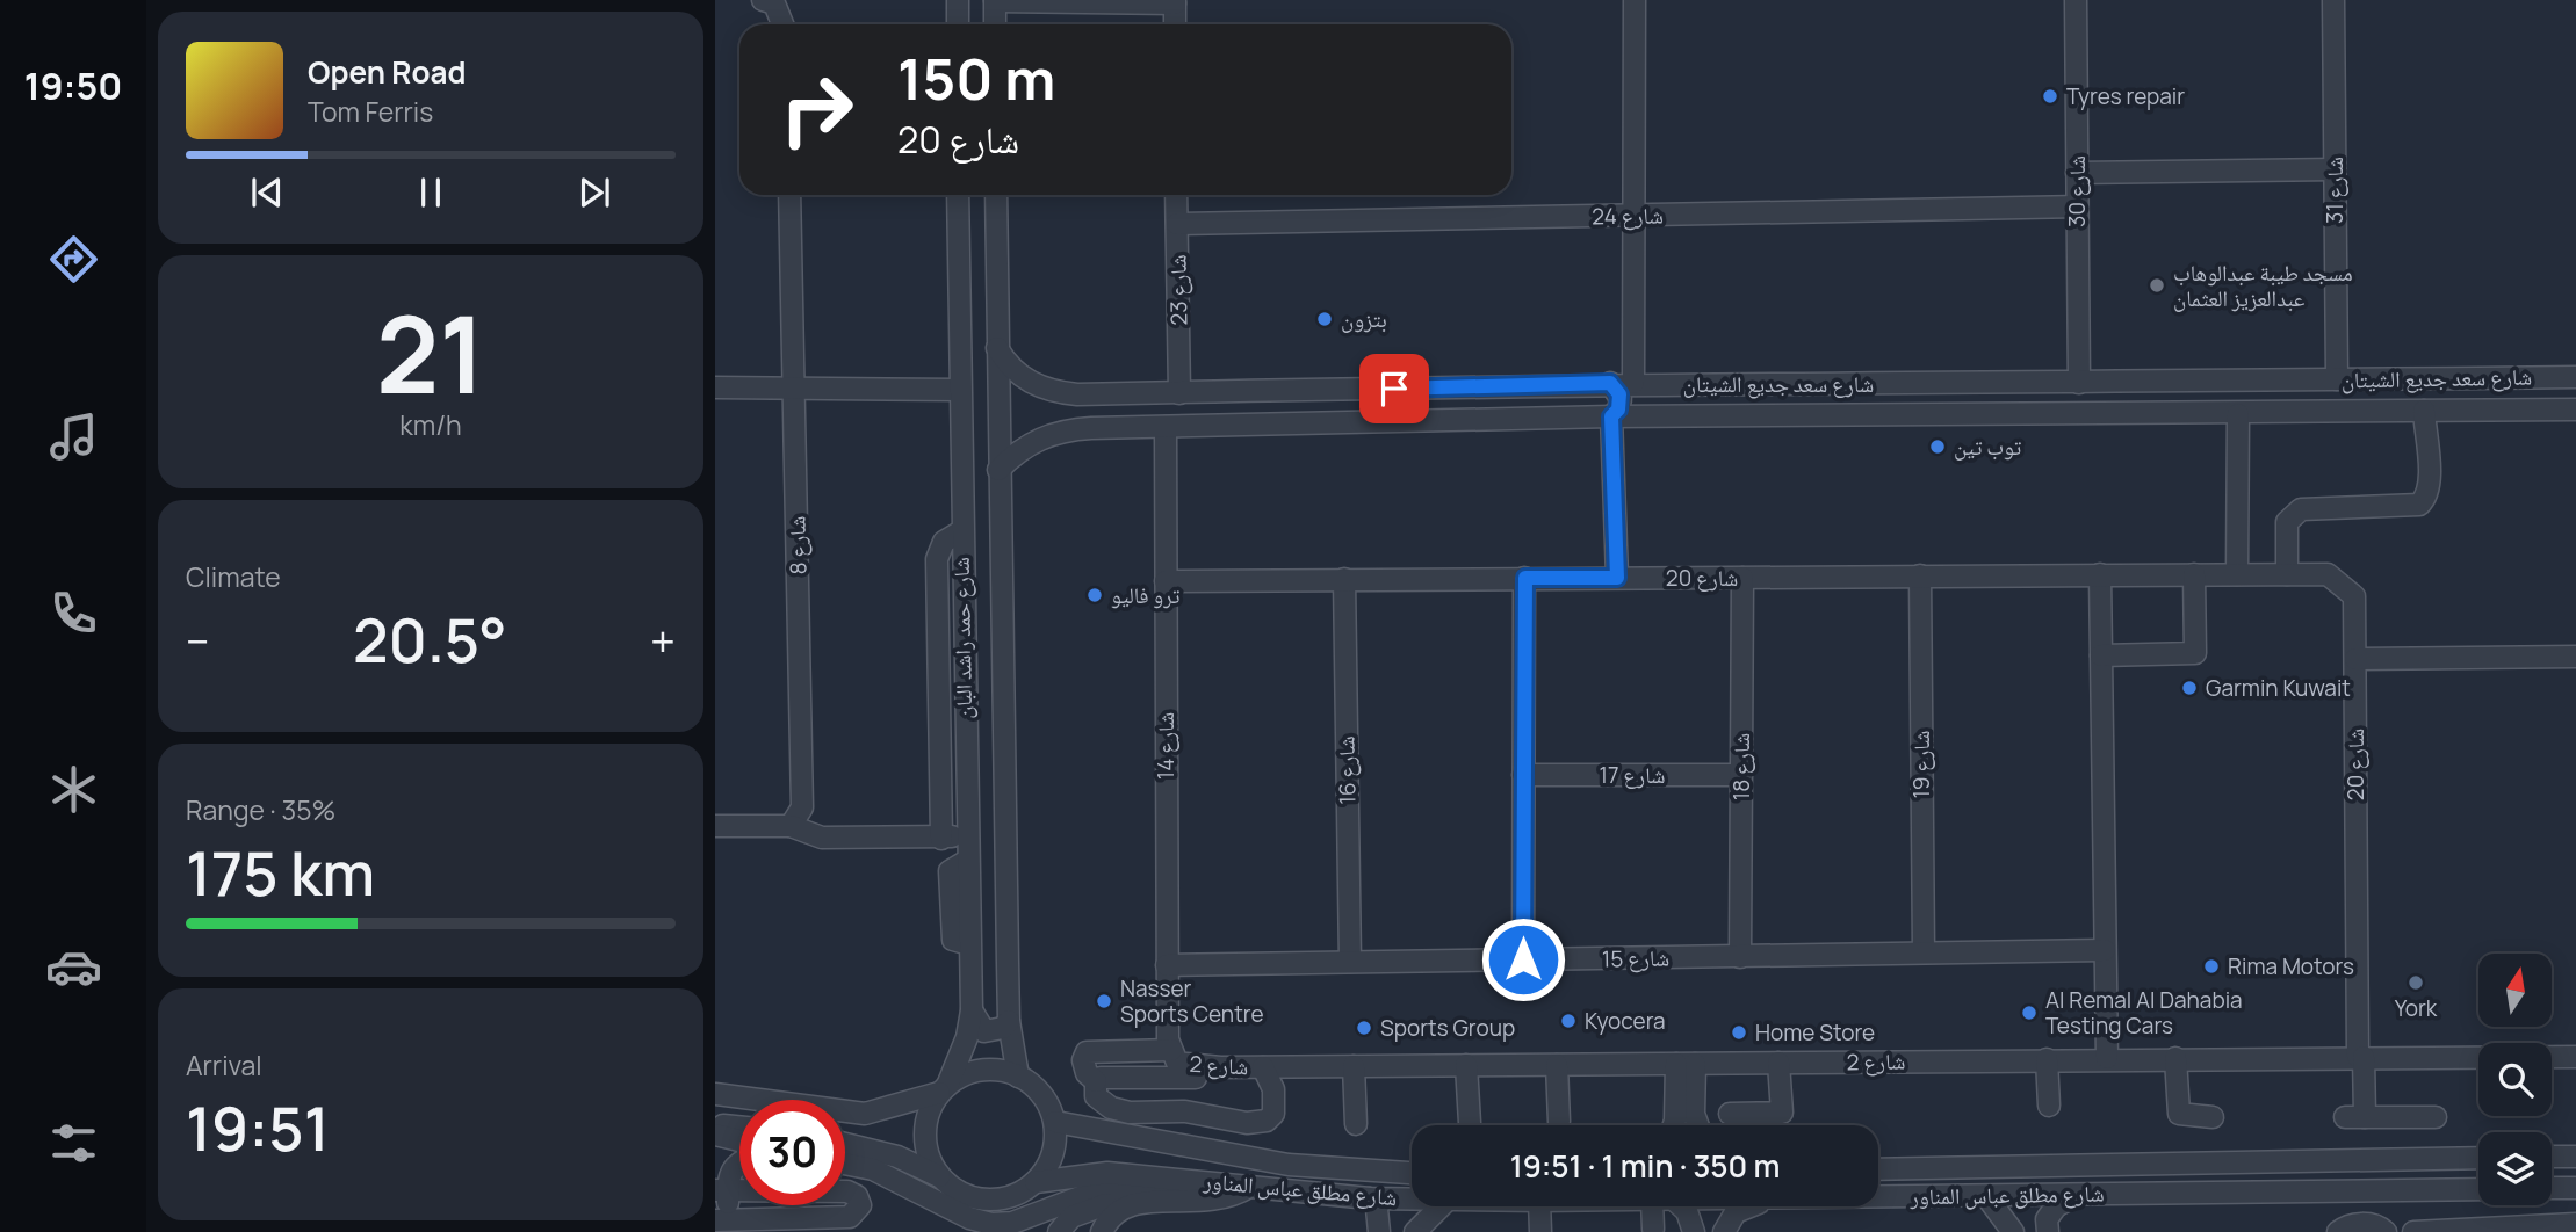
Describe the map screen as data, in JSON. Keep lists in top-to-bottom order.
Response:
{
  "streets": {
    "street": [
      "شارع 31",
      "شارع 30",
      "شارع 24",
      "شارع 23",
      "شارع سعد جديع الشيتان",
      "شارع 8",
      "شارع 20",
      "شارع حمد راشد البان",
      "شارع 14",
      "شارع 19",
      "شارع 18",
      "شارع 16",
      "شارع 17",
      "شارع 15",
      "شارع 2",
      "شارع مطلق عباس المناور"
    ]
  },
  "crossings": [
    ["شارع 31", "شارع سعد جديع الشيتان"],
    ["شارع 30", "شارع 24"],
    ["شارع 30", "شارع سعد جديع الشيتان"],
    ["شارع 24", "شارع 23"],
    ["شارع 23", "شارع سعد جديع الشيتان"],
    ["شارع سعد جديع الشيتان", "شارع حمد راشد البان"],
    ["شارع سعد جديع الشيتان", "شارع 14"],
    ["شارع 20", "شارع 14"],
    ["شارع 20", "شارع 19"],
    ["شارع 20", "شارع 18"],
    ["شارع 20", "شارع 16"],
    ["شارع 20", "شارع 2"],
    ["شارع حمد راشد البان", "شارع مطلق عباس المناور"],
    ["شارع 14", "شارع 15"],
    ["شارع 14", "شارع 2"],
    ["شارع 19", "شارع 15"],
    ["شارع 18", "شارع 17"],
    ["شارع 18", "شارع 15"],
    ["شارع 16", "شارع 15"]
  ],
  "places": [
    "Tyres repair",
    "مسجد طيبة عبدالوهاب عبدالعزيز العثمان",
    "بتزون",
    "توب تين",
    "ترو فاليو",
    "Garmin Kuwait",
    "Rima Motors",
    "York",
    "Nasser Sports Centre",
    "Al Remal Al Dahabia Testing Cars",
    "Kyocera",
    "Sports Group",
    "Home Store"
  ],
  "north": "top",
  "page": {
    "tabs": "19:50",
    "turn": ["150 m", "شارع 20"],
    "song": ["Open Road", "Tom Ferris"],
    "tile": [
      ["21", "km/h"],
      "Climate",
      ["Range · 35%", "175 km"],
      ["Arrival", "19:51"]
    ],
    "heat": ["−", "20.5°", "+"],
    "limit": "30",
    "trip": "19:51 · 1 min · 350 m"
  }
}
